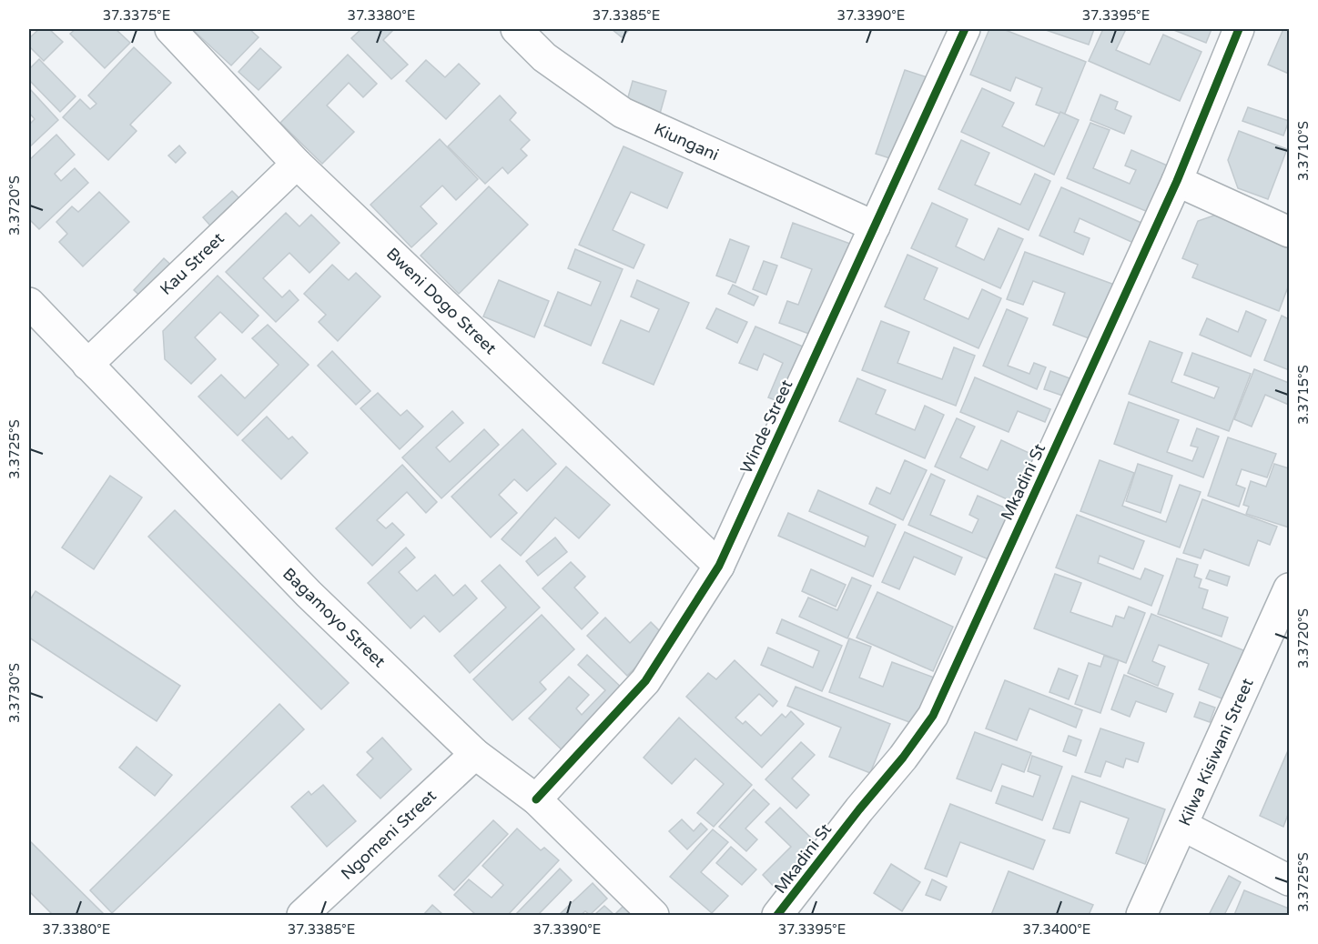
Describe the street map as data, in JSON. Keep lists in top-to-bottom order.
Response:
{
  "streets": {
    "street": [
      "Kiungani",
      "Kau Street",
      "Bweni Dogo Street",
      "Winde Street",
      "Mkadini St",
      "Bagamoyo Street",
      "Kilwa Kisiwani Street",
      "Ngomeni Street"
    ]
  },
  "crossings": [
    ["Kiungani", "Winde Street"],
    ["Kau Street", "Bweni Dogo Street"],
    ["Kau Street", "Bagamoyo Street"],
    ["Bweni Dogo Street", "Winde Street"],
    ["Winde Street", "Bagamoyo Street"],
    ["Bagamoyo Street", "Ngomeni Street"]
  ],
  "coordinates": [
    "37.3375°E",
    "37.3380°E",
    "37.3385°E",
    "37.3390°E",
    "37.3395°E",
    "3.3710°S",
    "3.3720°S",
    "3.3715°S",
    "3.3725°S",
    "3.3730°S",
    "37.3400°E"
  ]
}
